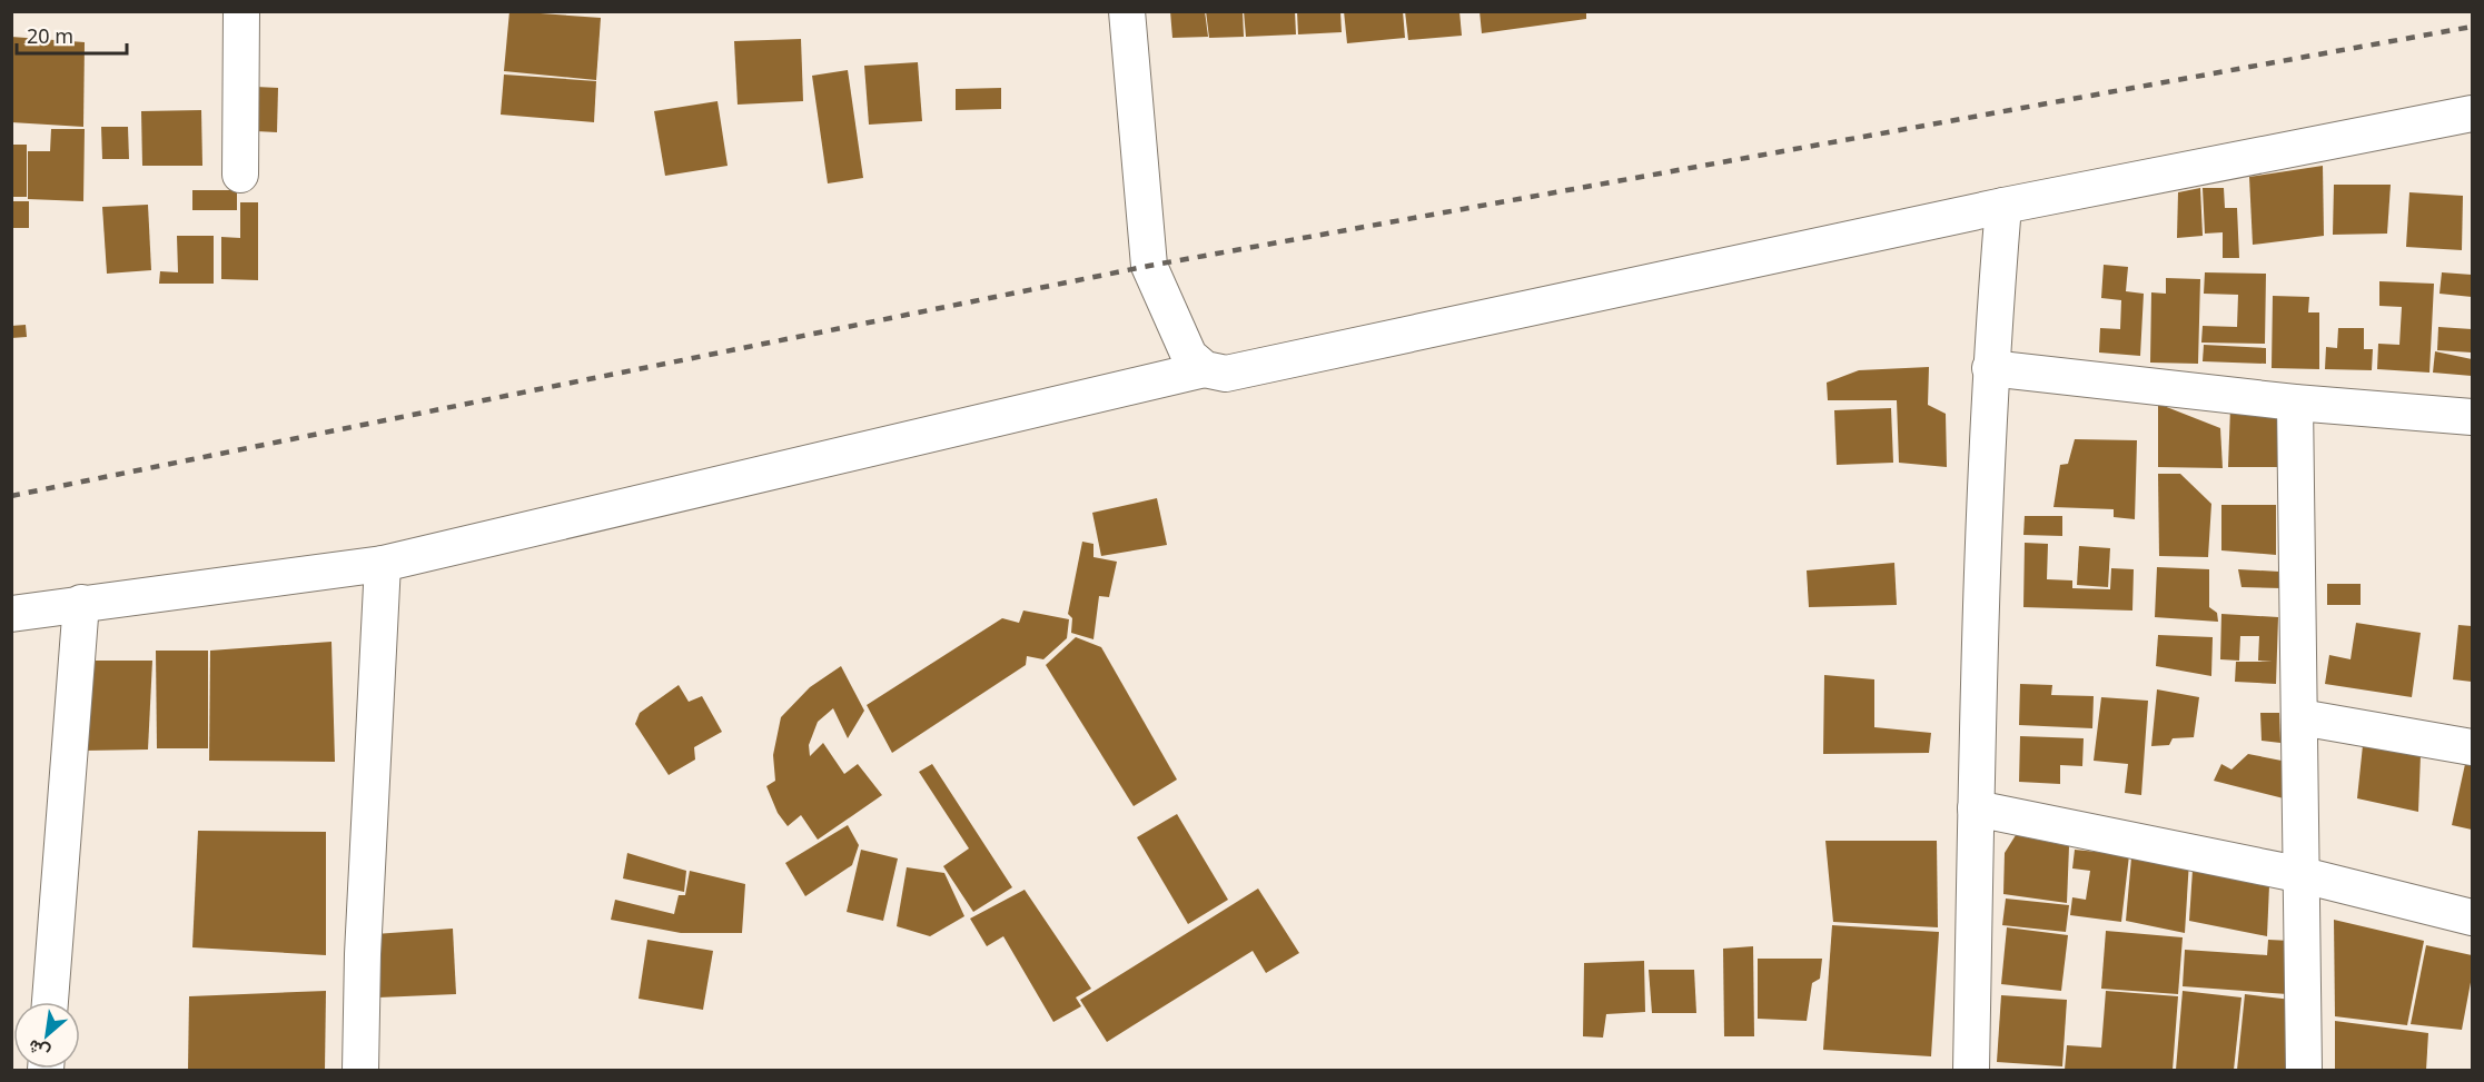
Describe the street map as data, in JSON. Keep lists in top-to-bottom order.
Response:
{
  "scale_bar": "20 m",
  "north": "bottom left"
}
